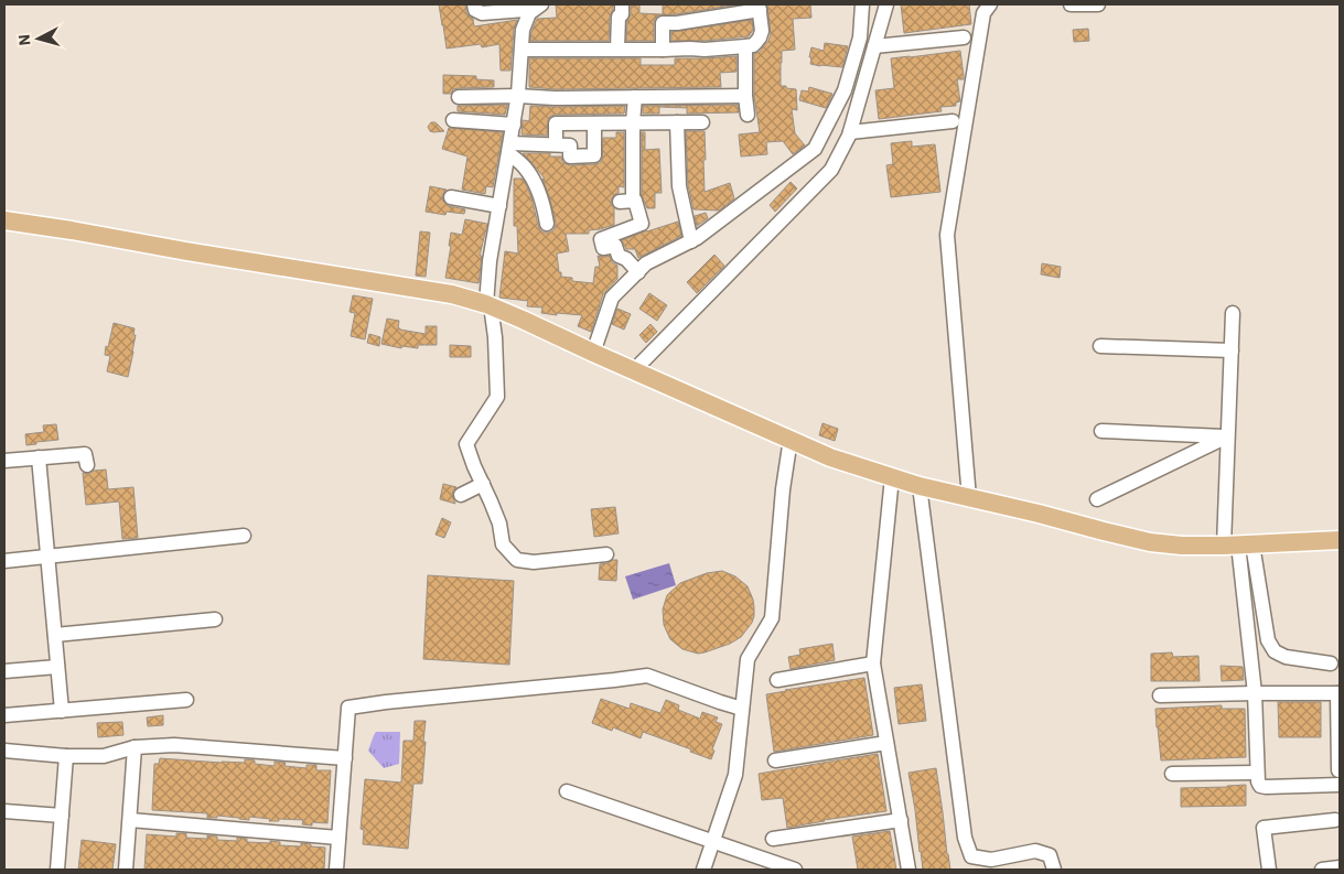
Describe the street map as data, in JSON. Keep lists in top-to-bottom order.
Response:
{
  "north": "left"
}
